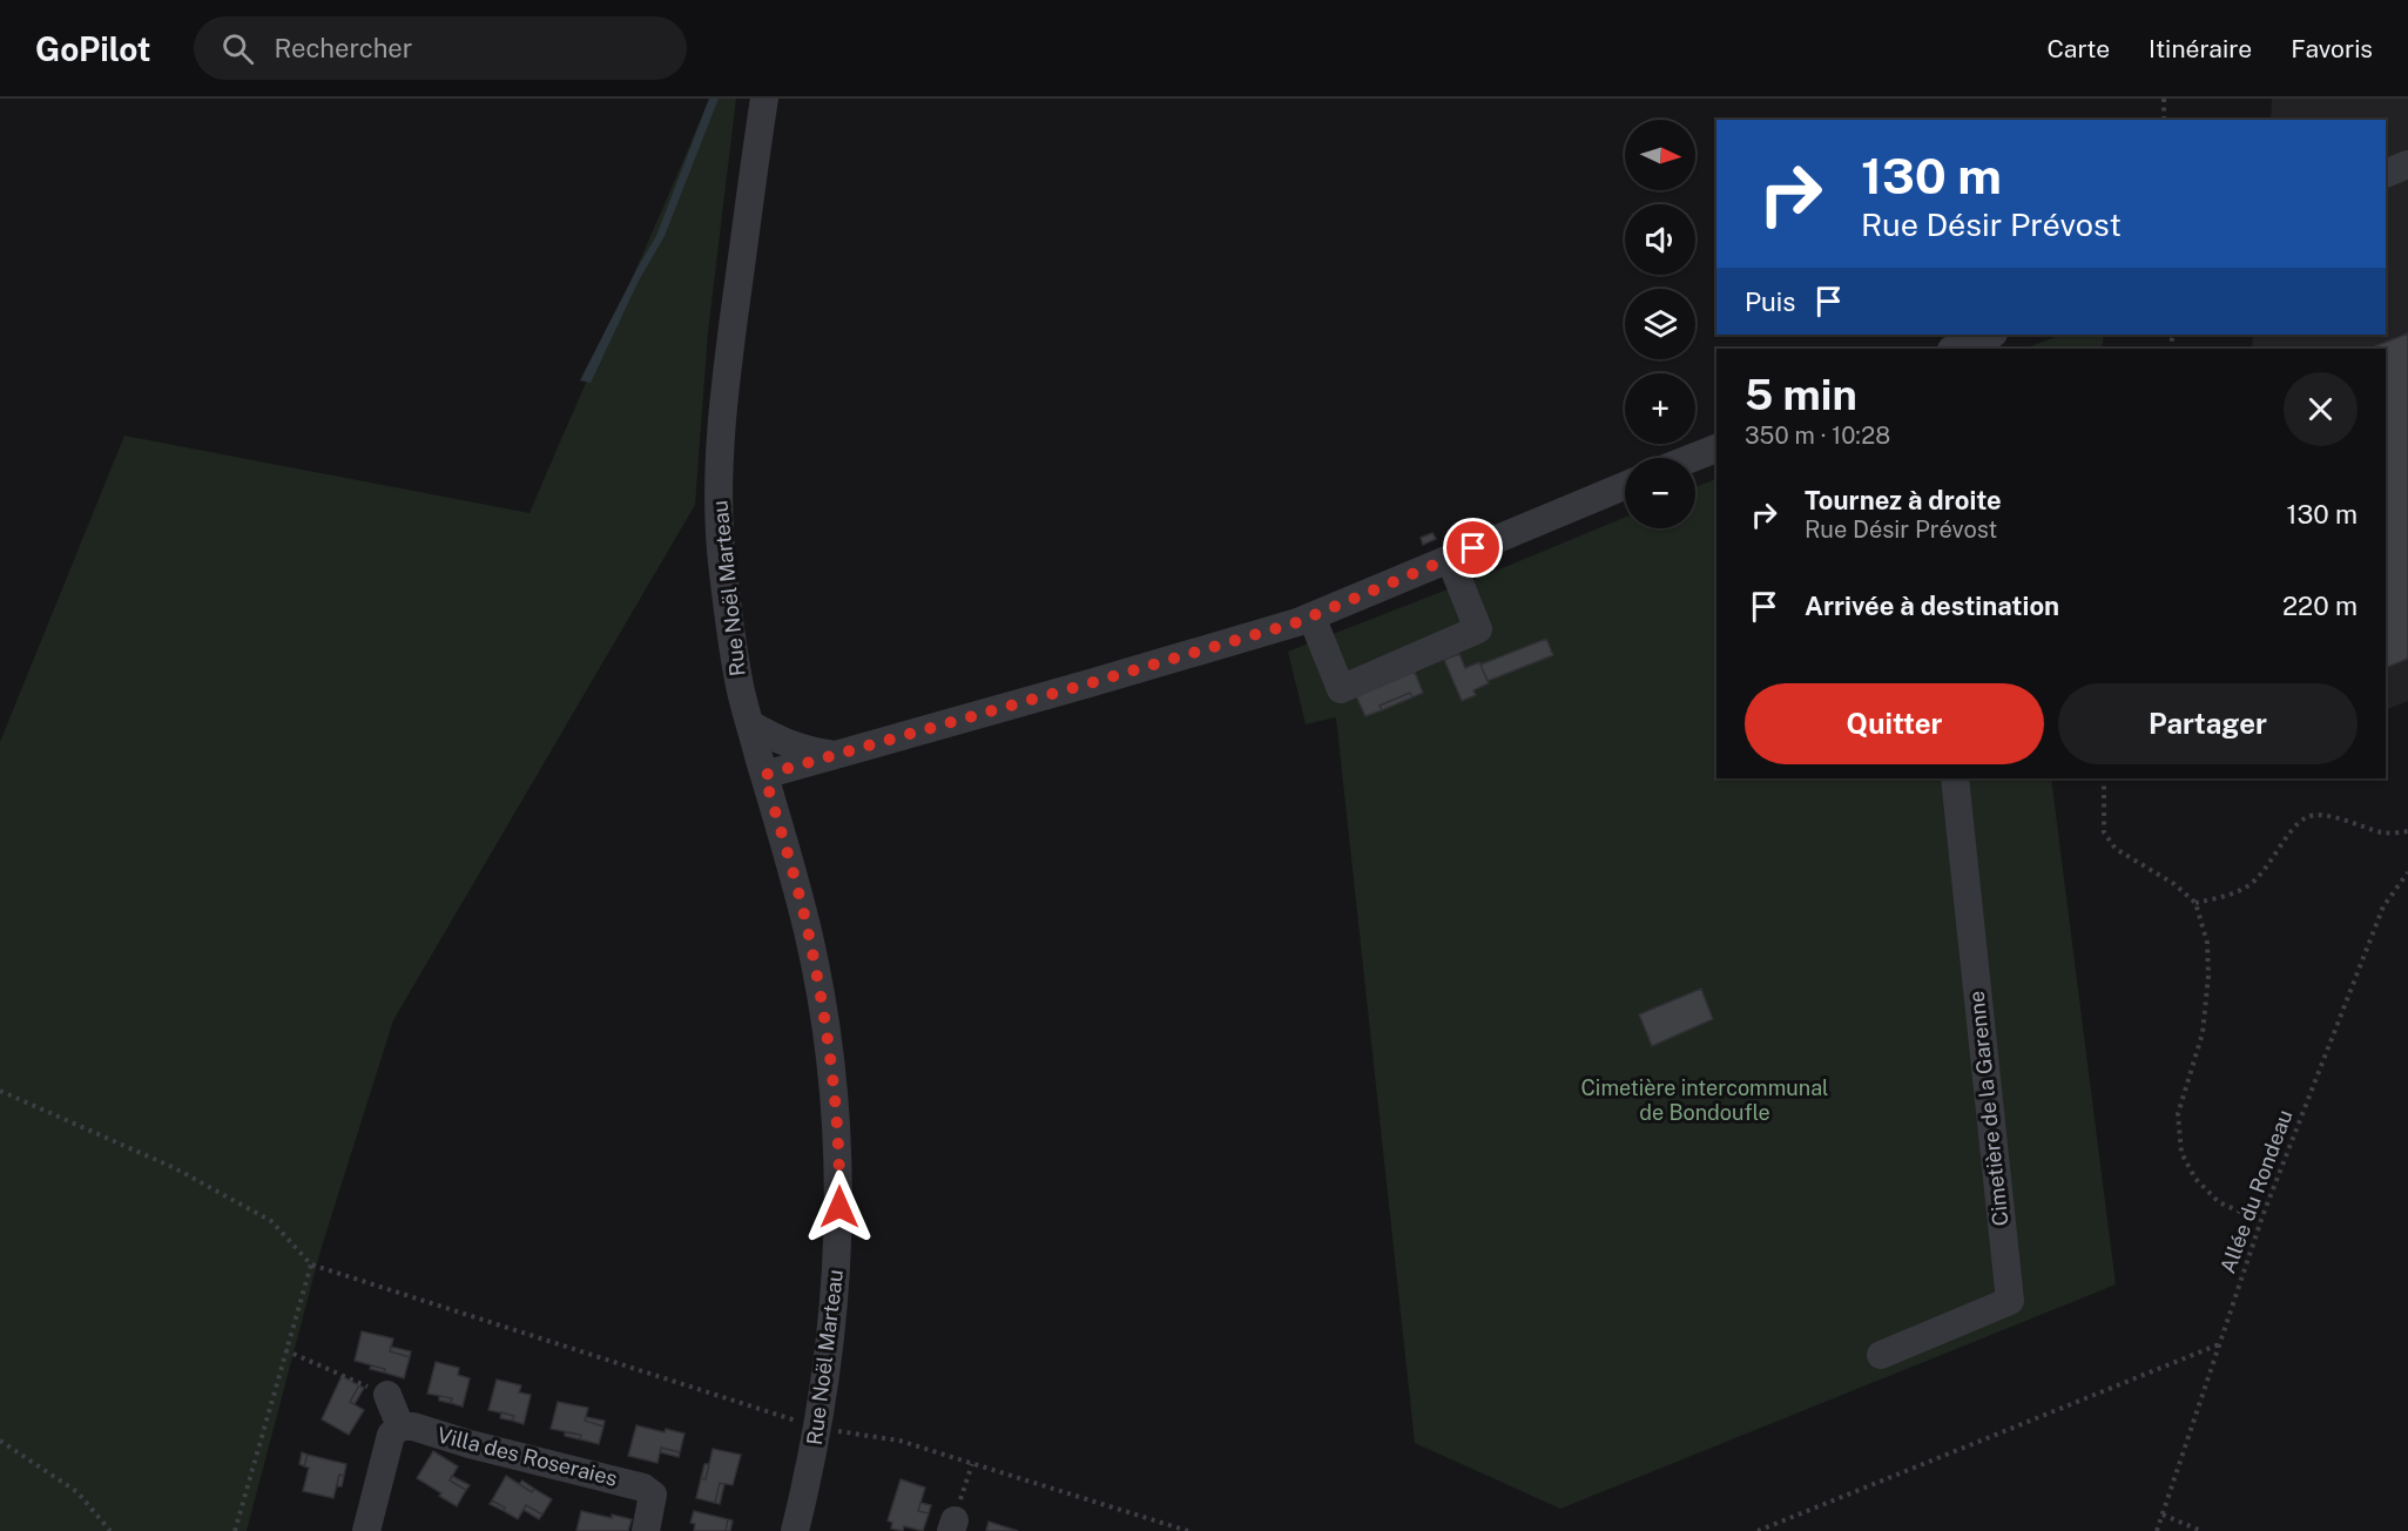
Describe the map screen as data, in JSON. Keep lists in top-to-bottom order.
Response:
{
  "streets": {
    "street": ["Rue Noël Marteau", "Cimetière de la Garenne", "Villa des Roseraies"],
    "path": ["Allée du Rondeau"]
  },
  "parks": ["Cimetière intercommunal de Bondoufle"],
  "north": "right",
  "page": {
    "header": "GoPilot",
    "search": "Rechercher",
    "nav": ["Carte", "Itinéraire", "Favoris"],
    "map_buttons": ["+", "−"],
    "turn": ["130 m", "Rue Désir Prévost"],
    "then": "Puis",
    "heading": ["5 min", "350 m · 10:28"],
    "list": [
      {
        "name": "Tournez à droite",
        "note": "Rue Désir Prévost",
        "value": "130 m"
      },
      {
        "name": "Arrivée à destination",
        "value": "220 m"
      }
    ],
    "buttons": ["Quitter", "Partager"]
  }
}
